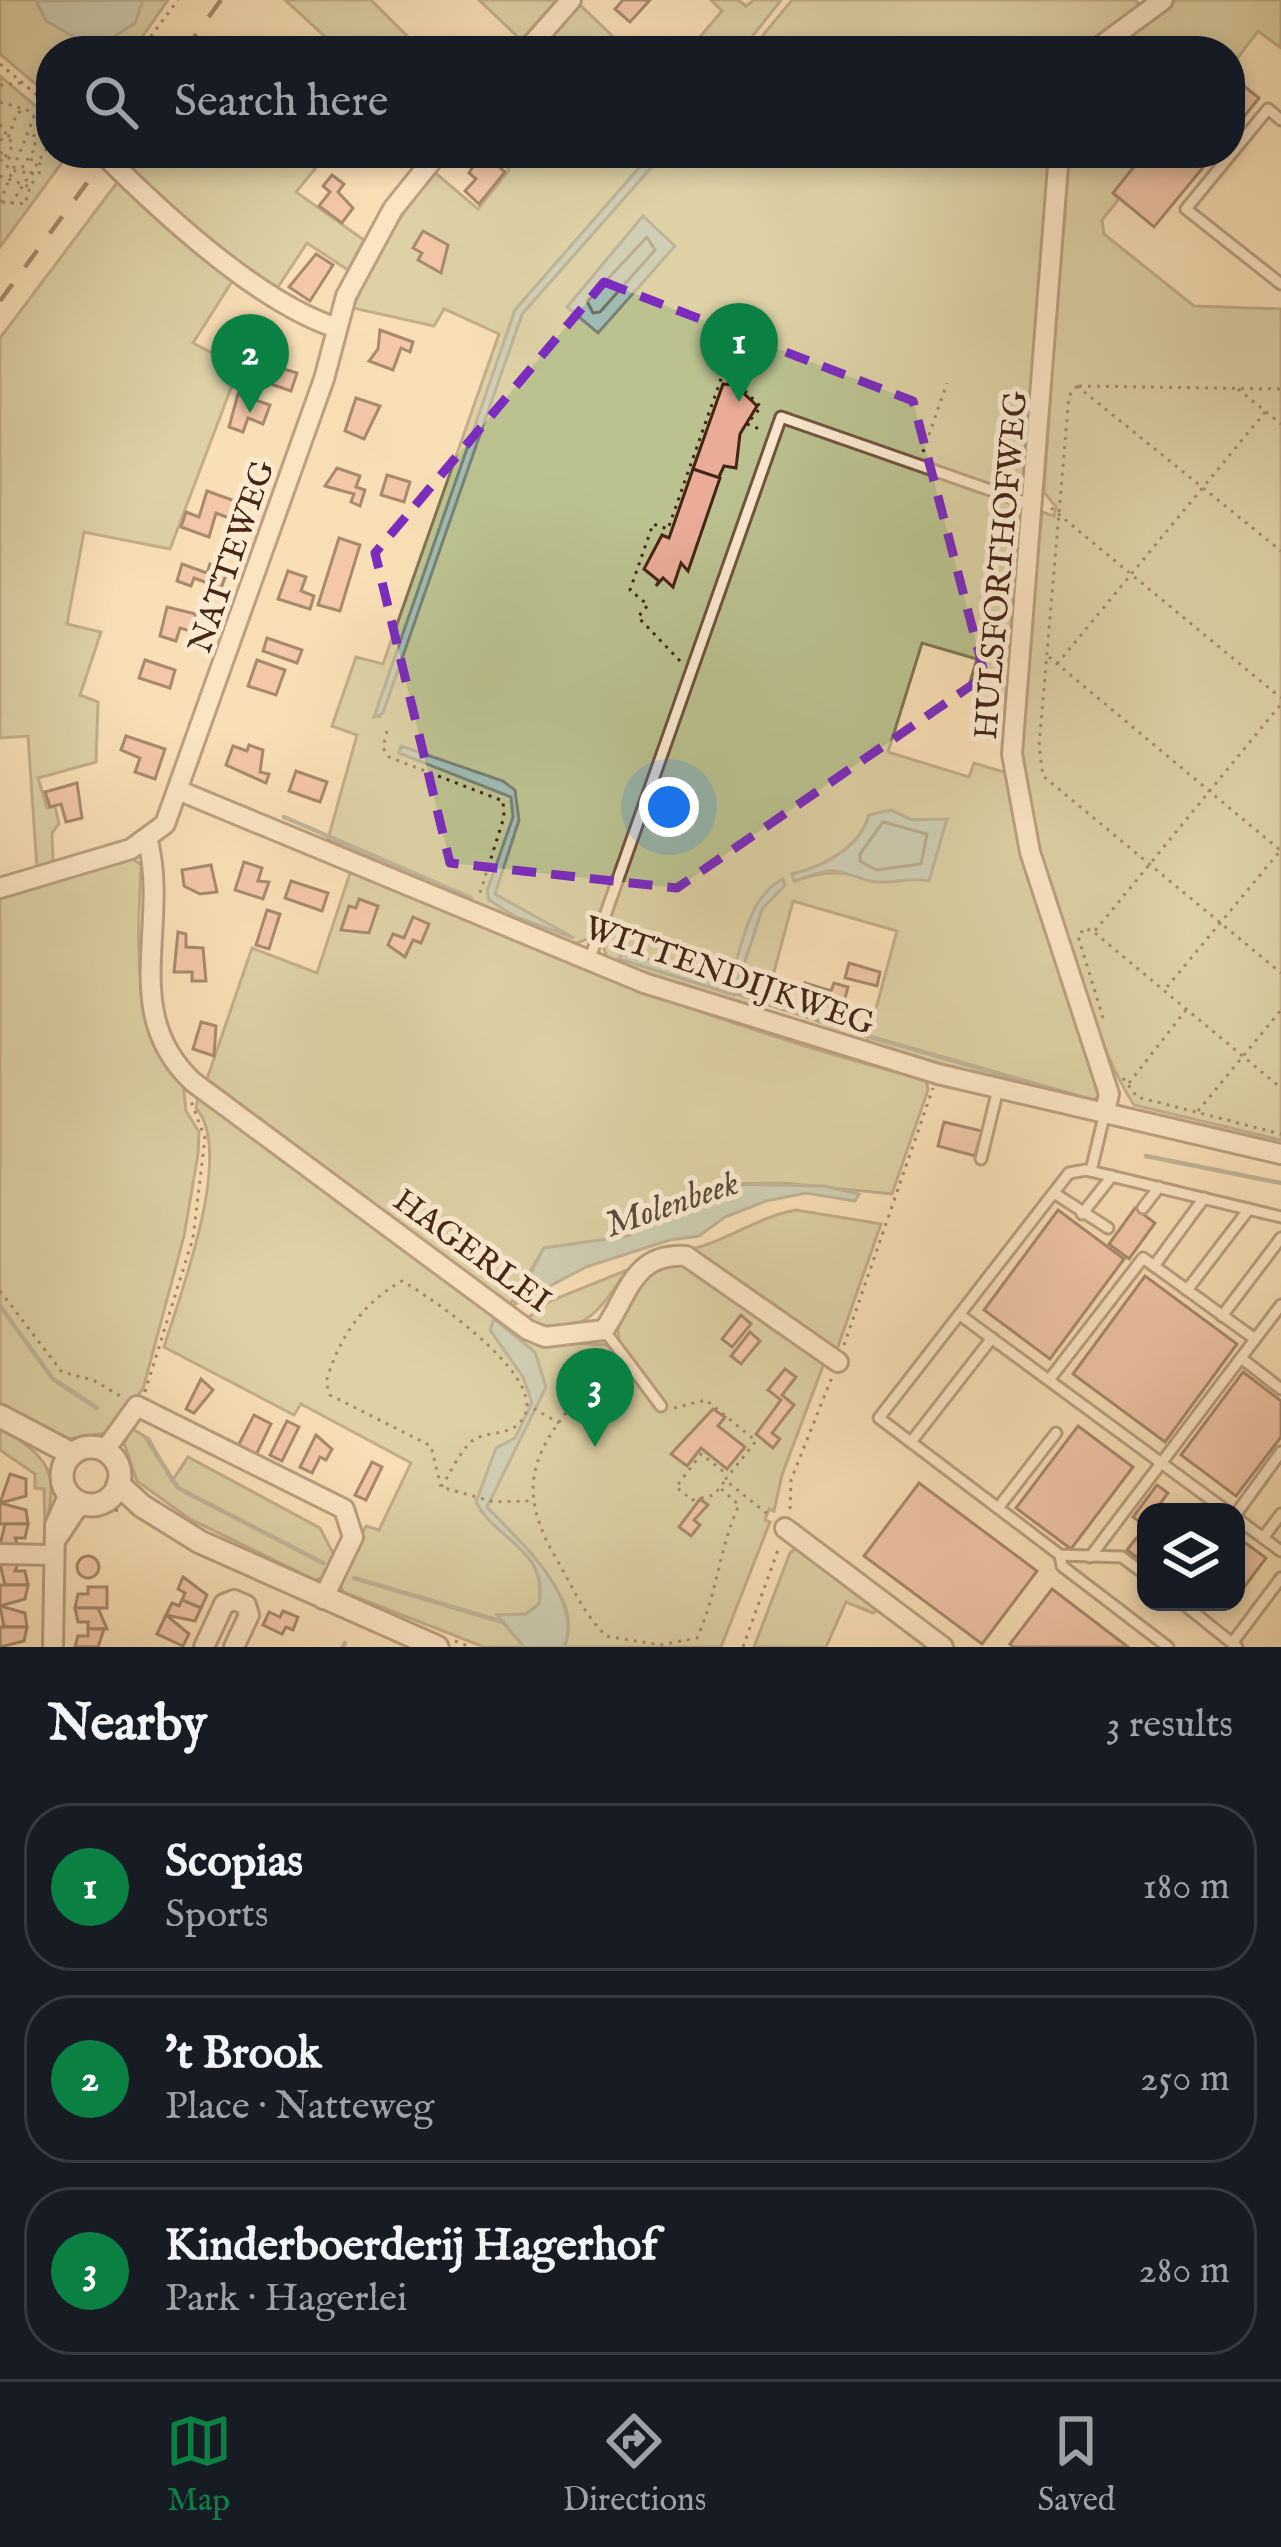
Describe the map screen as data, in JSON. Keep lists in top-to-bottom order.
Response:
{
  "streets": {
    "street": [
      "NATTEWEG",
      "HULSFORTHOFWEG",
      "WITTENDIJKWEG",
      "HAGERLEI"
    ]
  },
  "crossings": [
    ["NATTEWEG", "WITTENDIJKWEG"],
    ["NATTEWEG", "HAGERLEI"],
    ["HULSFORTHOFWEG", "WITTENDIJKWEG"]
  ],
  "water": ["Molenbeek"],
  "page": {
    "search": "Search here",
    "pins": ["1", "2", "3"],
    "heading": ["Nearby", "3 results"],
    "list": [
      {
        "mark": "1",
        "name": "Scopias",
        "note": "Sports",
        "value": "180 m"
      },
      {
        "mark": "2",
        "name": "'t Brook",
        "note": "Place · Natteweg",
        "value": "250 m"
      },
      {
        "mark": "3",
        "name": "Kinderboerderij Hagerhof",
        "note": "Park · Hagerlei",
        "value": "280 m"
      }
    ],
    "nav": ["Map", "Directions", "Saved"]
  }
}
